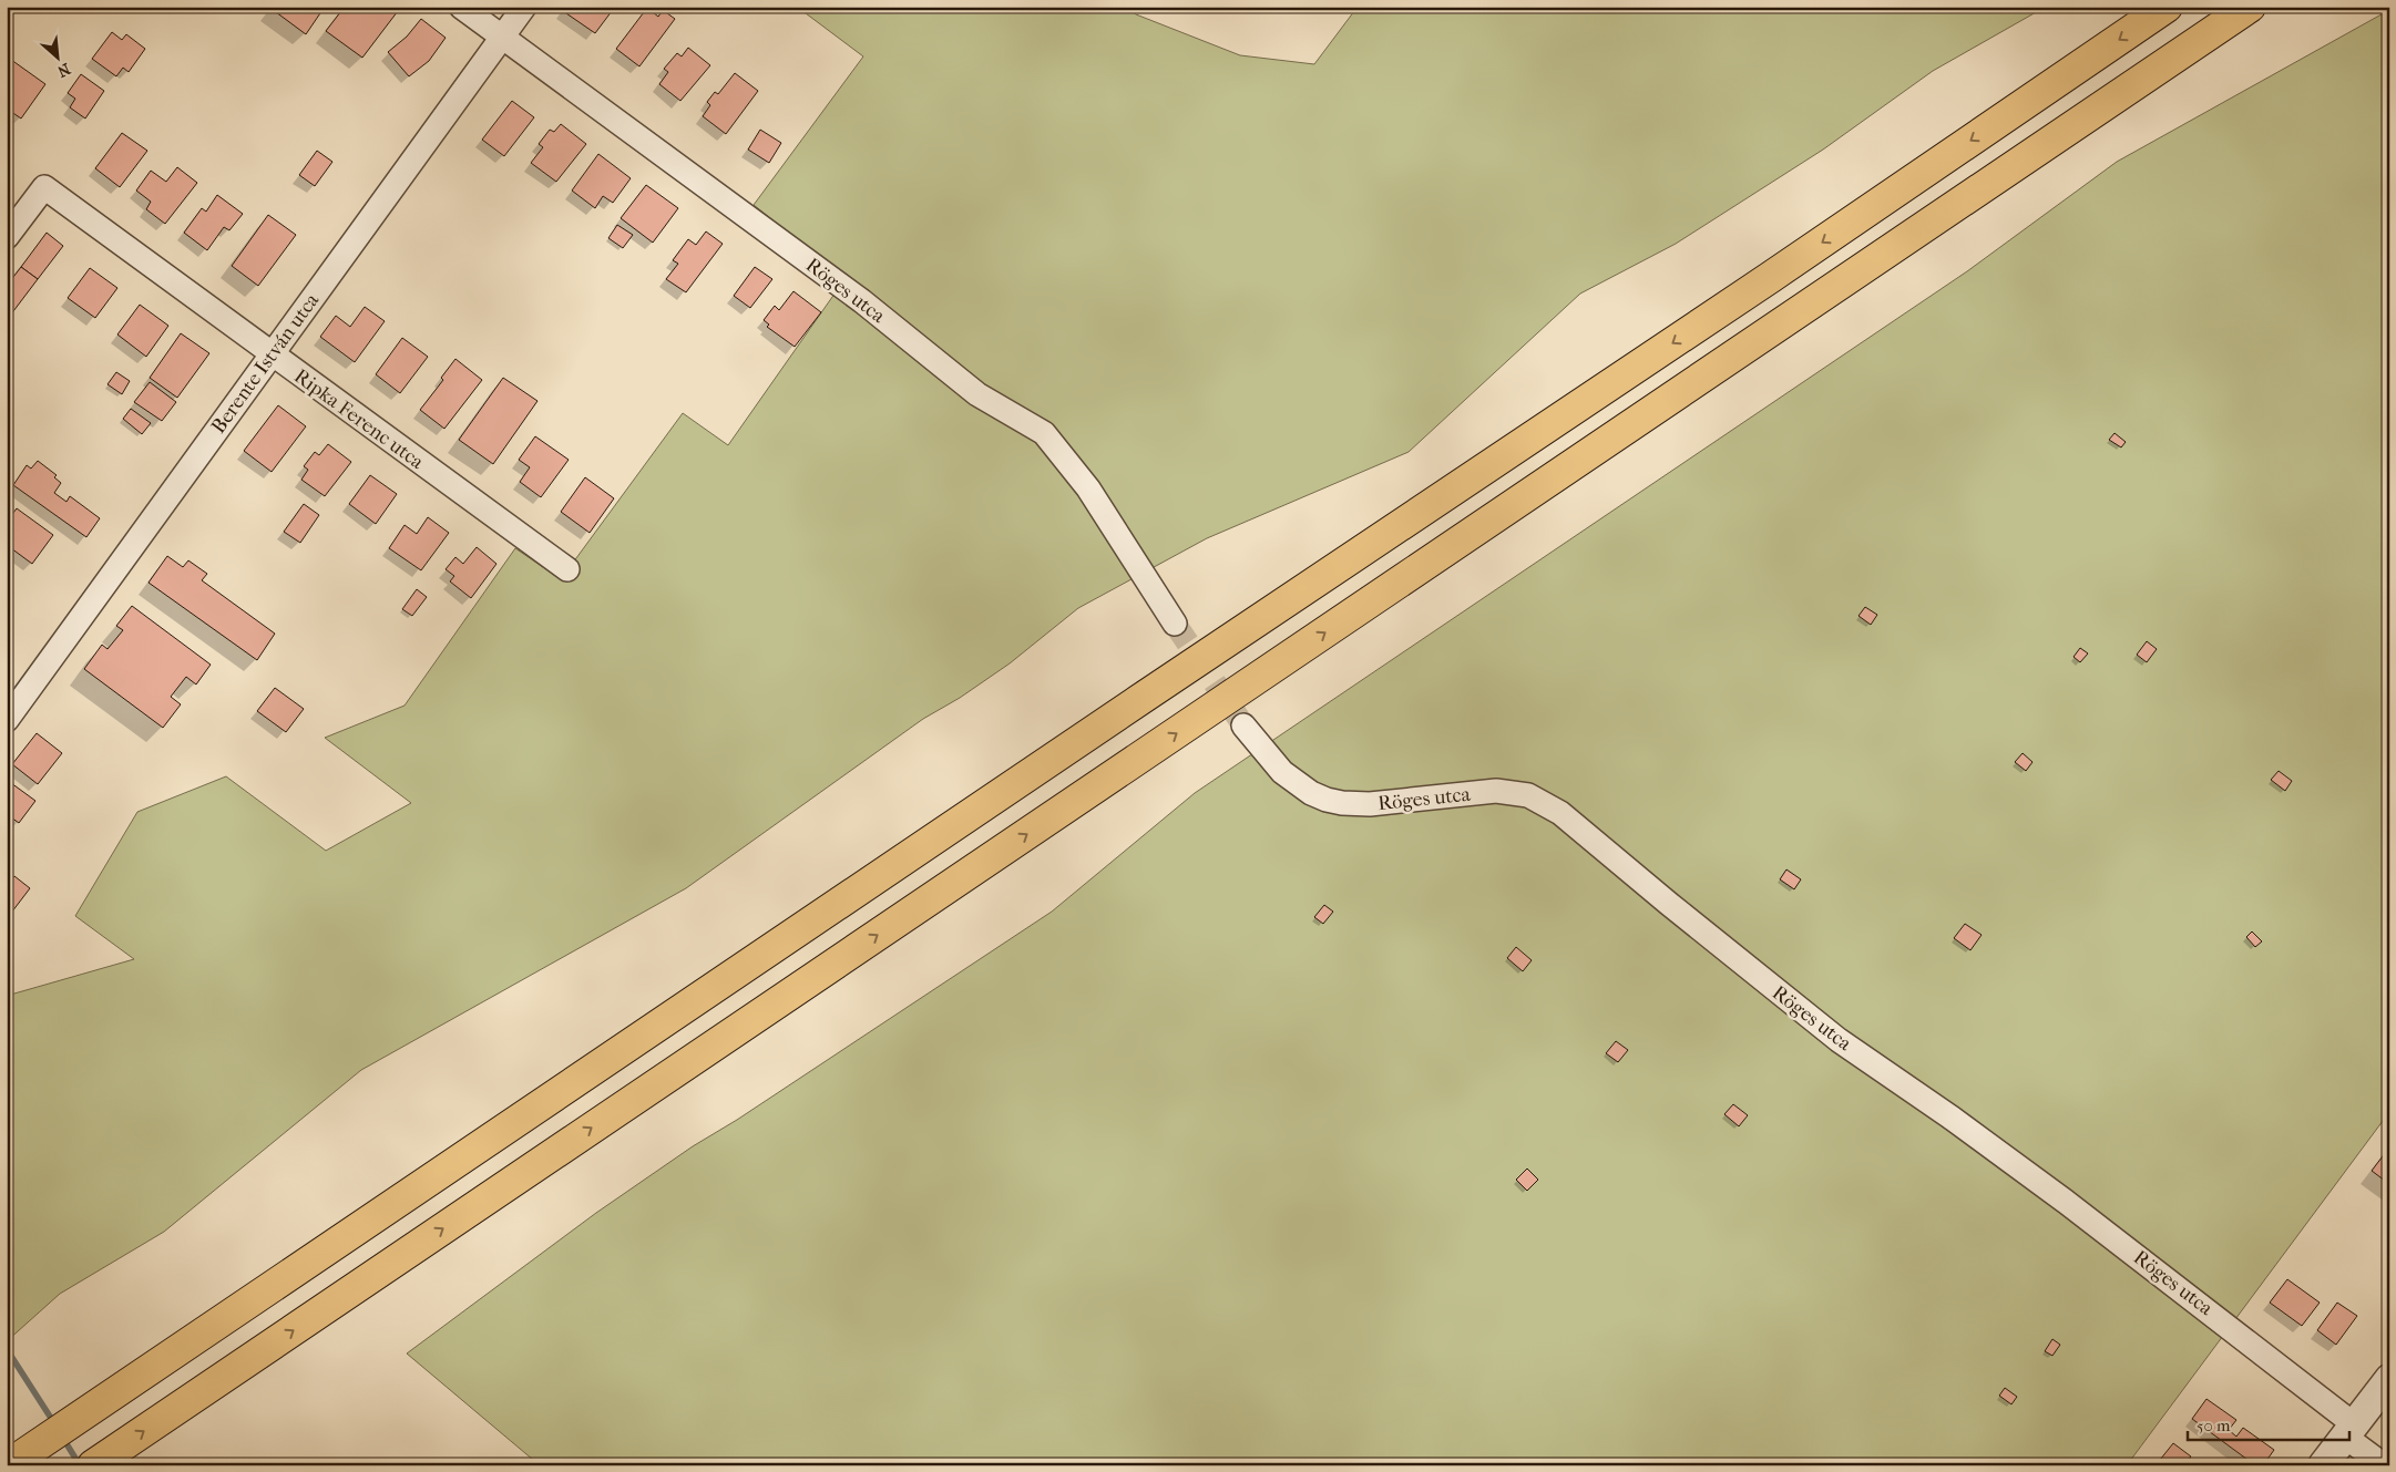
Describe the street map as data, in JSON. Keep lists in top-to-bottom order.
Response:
{
  "streets": {
    "street": ["Röges utca", "Berente István utca", "Ripka Ferenc utca"]
  },
  "crossings": [
    ["Röges utca", "Berente István utca"],
    ["Berente István utca", "Ripka Ferenc utca"]
  ],
  "scale_bar": "50 m",
  "north": "bottom right"
}
